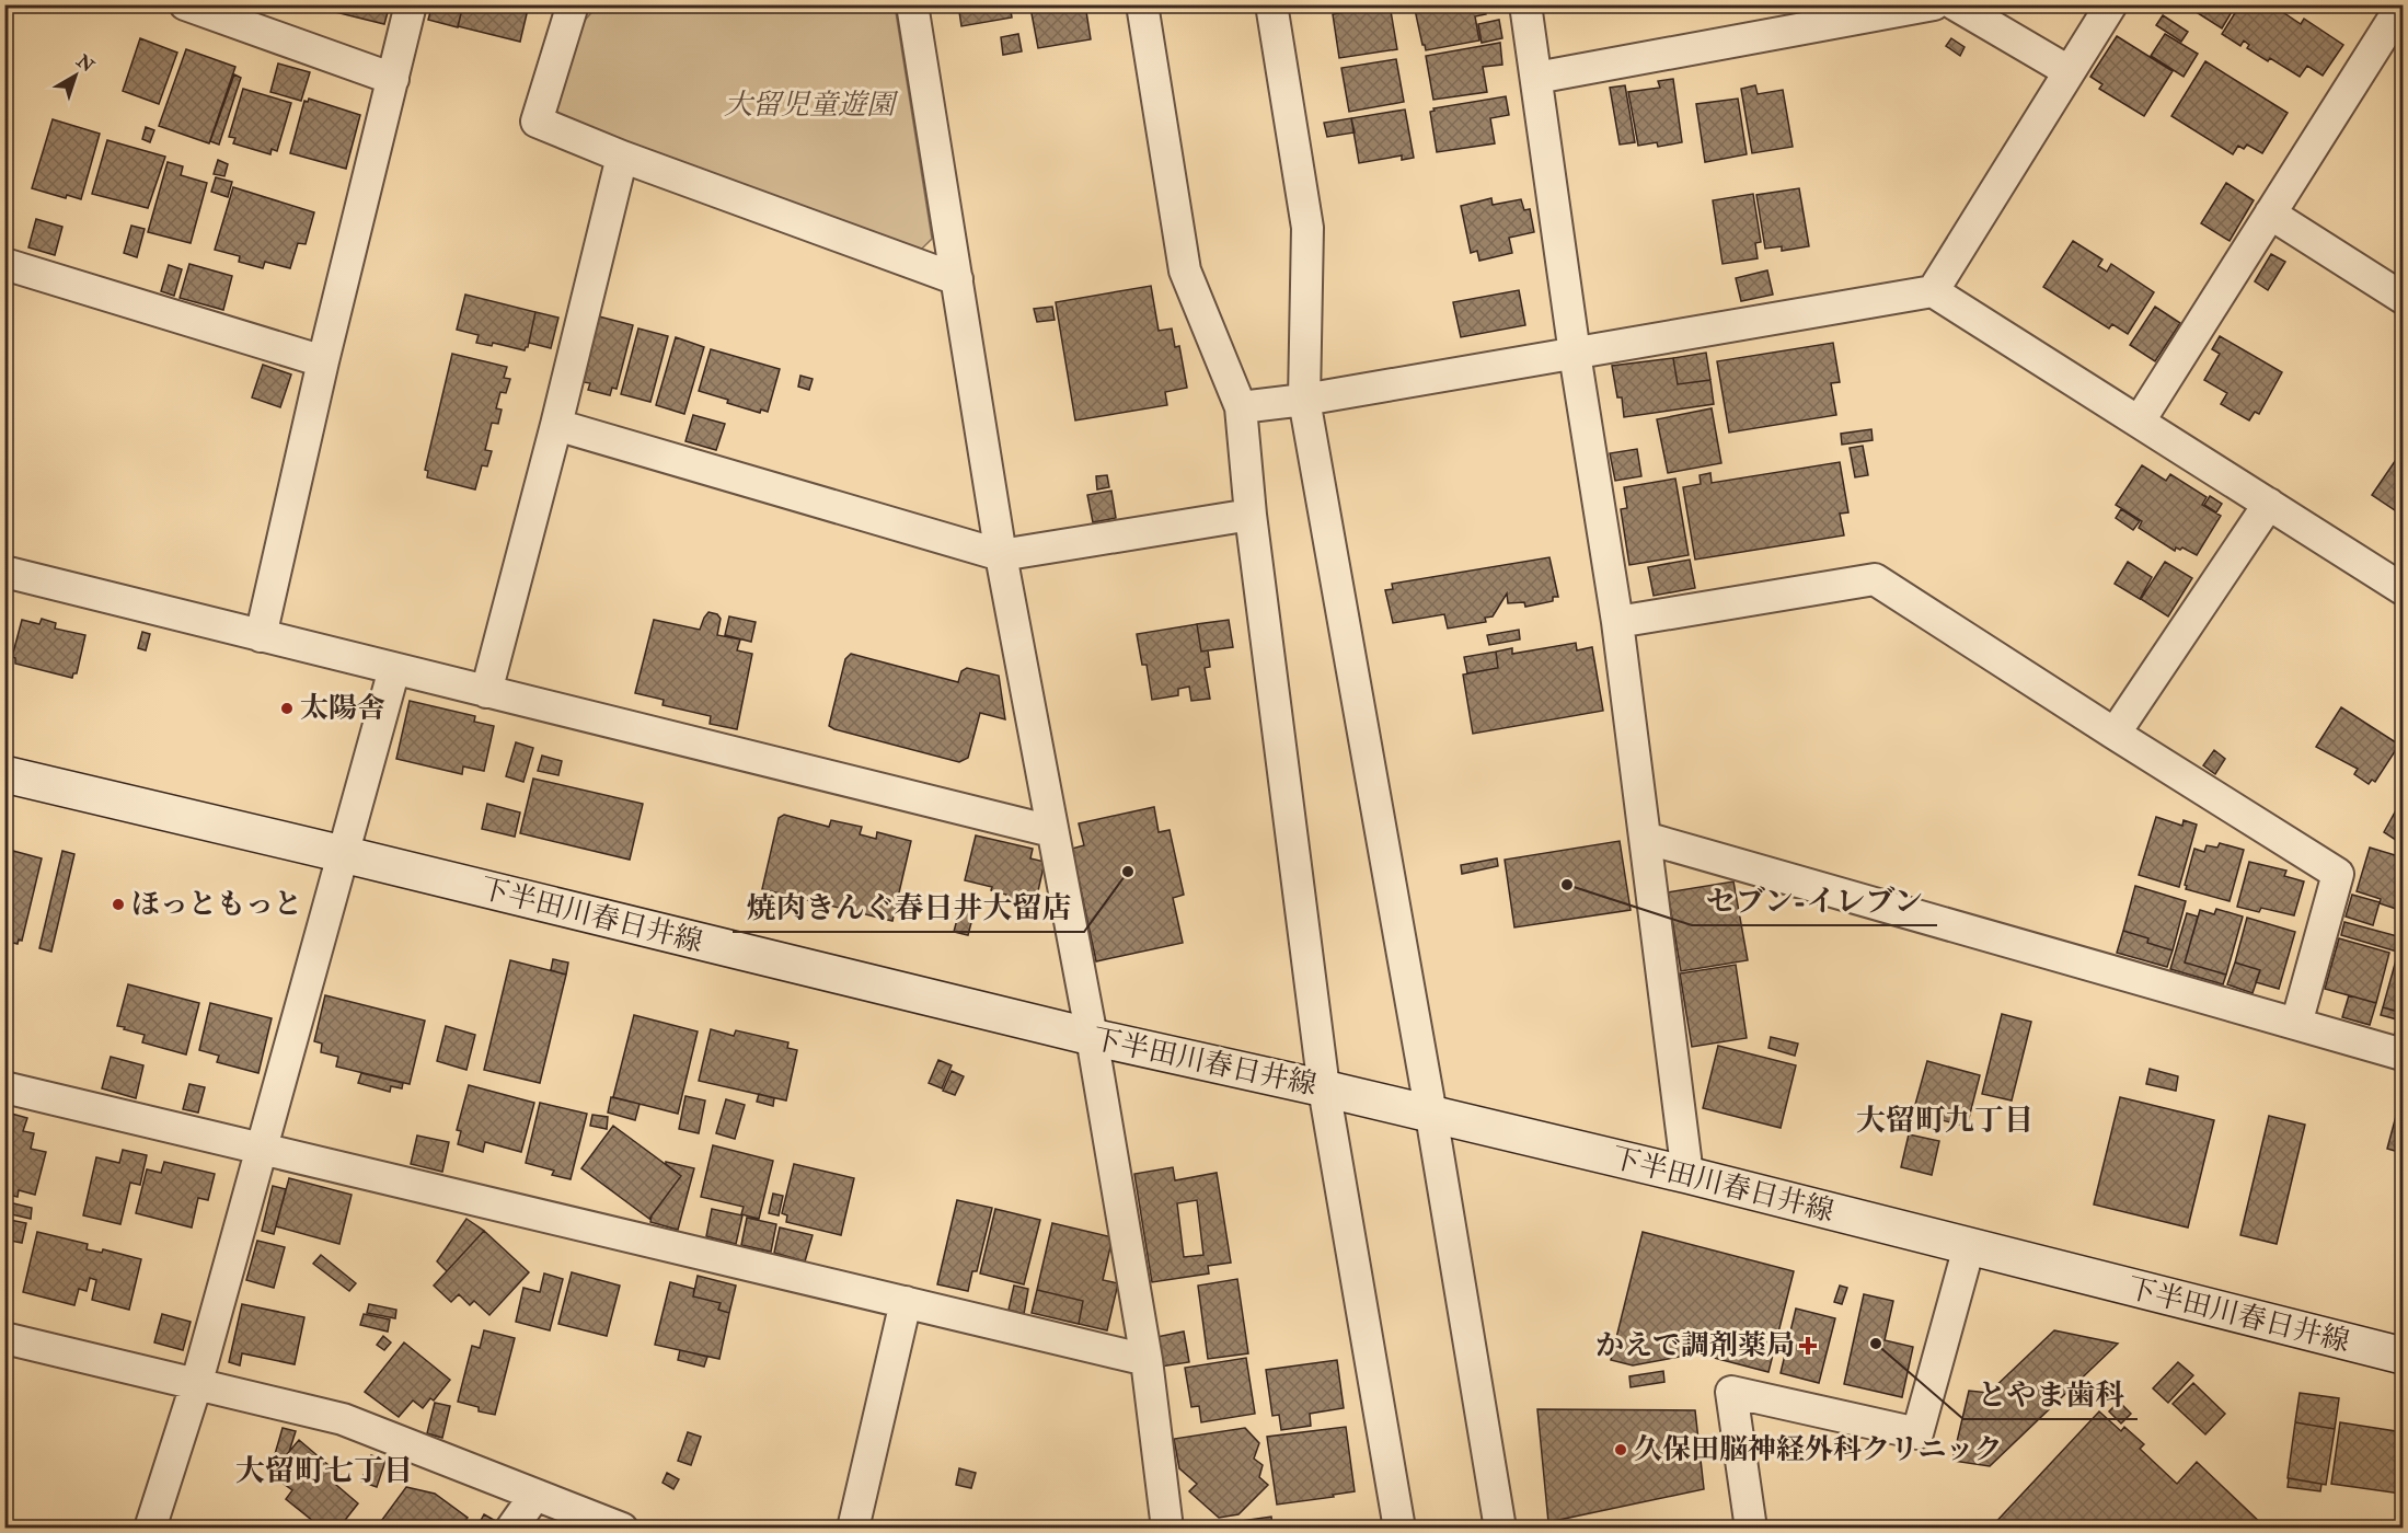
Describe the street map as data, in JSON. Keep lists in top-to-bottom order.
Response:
{
  "streets": {
    "main road": ["下半田川春日井線"]
  },
  "districts": ["大留町九丁目", "大留町七丁目"],
  "parks": ["大留児童遊園"],
  "places": {
    "other": [
      "太陽舎",
      "焼肉きんぐ春日井大留店",
      "セブン-イレブン",
      "ほっともっと",
      "とやま歯科",
      "久保田脳神経外科クリニック"
    ],
    "health": ["かえで調剤薬局"]
  },
  "north": "top right"
}
